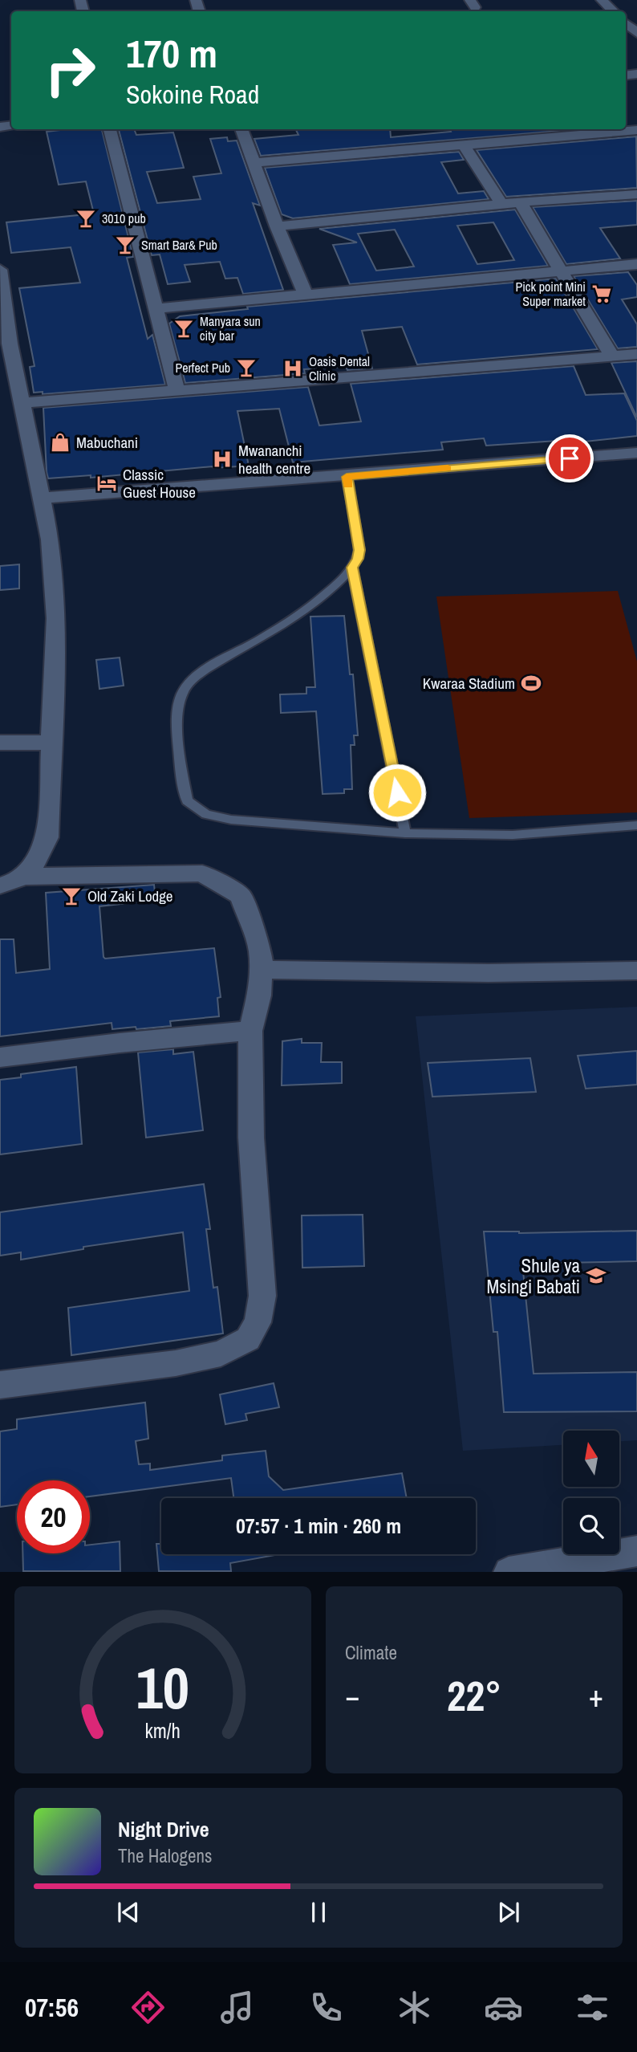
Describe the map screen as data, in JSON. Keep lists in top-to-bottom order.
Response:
{
  "places": {
    "bar": [
      "3010 pub",
      "Smart Bar& Pub",
      "Manyara sun city bar",
      "Perfect Pub",
      "Old Zaki Lodge"
    ],
    "supermarket": ["Pick point Mini Super market"],
    "hospital": ["Oasis Dental Clinic", "Mwananchi health centre"],
    "shop": ["Mabuchani"],
    "hotel": ["Classic Guest House"],
    "sports": ["Kwaraa Stadium"],
    "school or university": ["Shule ya Msingi Babati"]
  },
  "north": "top",
  "page": {
    "turn": ["170 m", "Sokoine Road"],
    "limit": "20",
    "trip": "07:57 · 1 min · 260 m",
    "tile": "Climate",
    "heat": ["−", "22°", "+"],
    "song": ["Night Drive", "The Halogens"],
    "tabs": "07:56",
    "gauge": ["10", "km/h"]
  }
}
